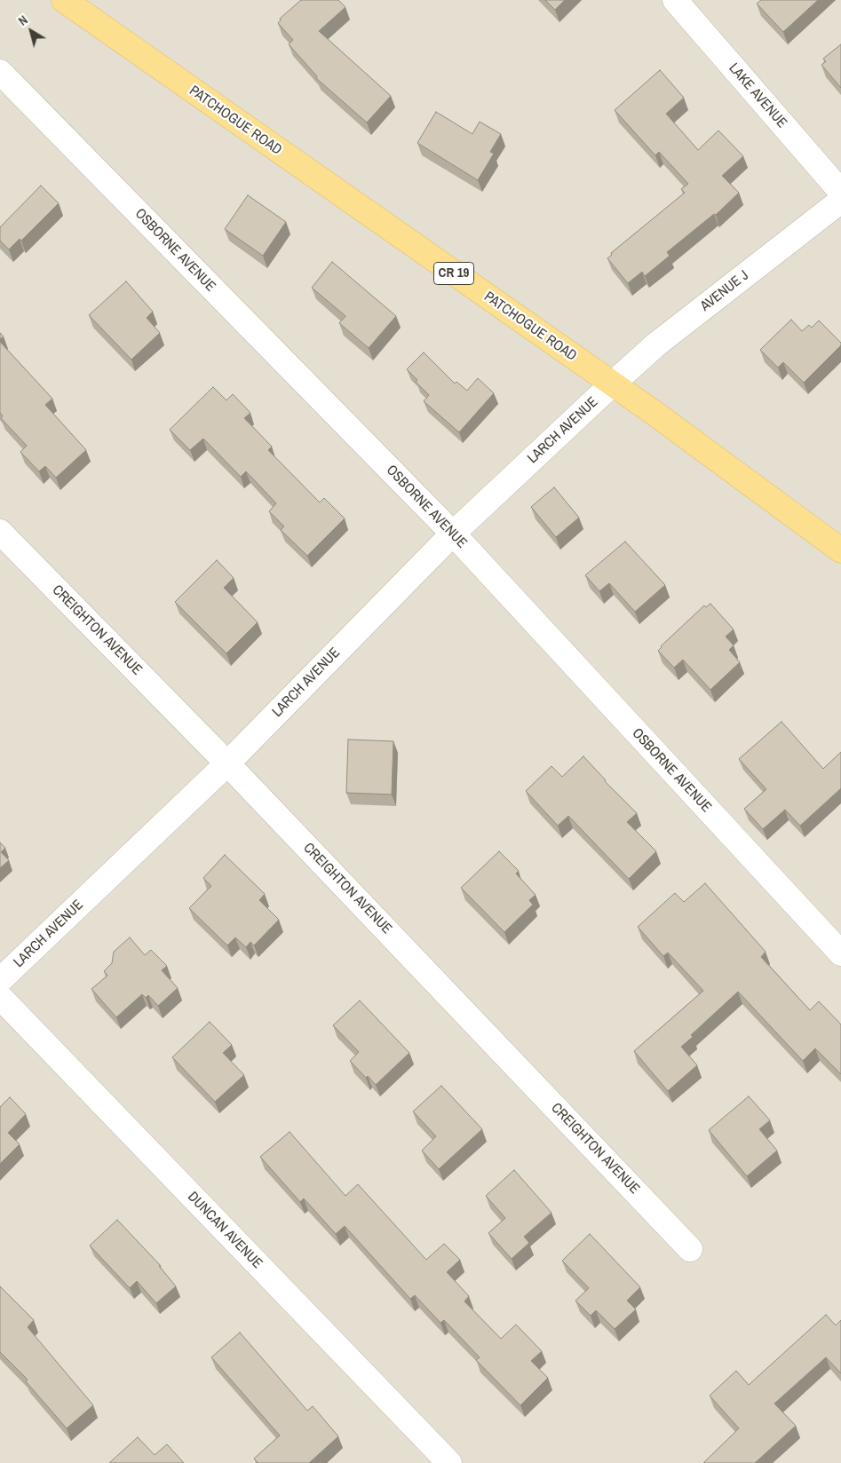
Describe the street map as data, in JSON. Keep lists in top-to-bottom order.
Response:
{
  "streets": {
    "main road": ["PATCHOGUE ROAD", "CR 19"],
    "street": [
      "LAKE AVENUE",
      "OSBORNE AVENUE",
      "AVENUE J",
      "LARCH AVENUE",
      "CREIGHTON AVENUE",
      "DUNCAN AVENUE"
    ]
  },
  "crossings": [
    ["PATCHOGUE ROAD", "AVENUE J"],
    ["PATCHOGUE ROAD", "LARCH AVENUE"],
    ["OSBORNE AVENUE", "LARCH AVENUE"],
    ["AVENUE J", "LARCH AVENUE"],
    ["LARCH AVENUE", "CREIGHTON AVENUE"]
  ],
  "north": "top left"
}
